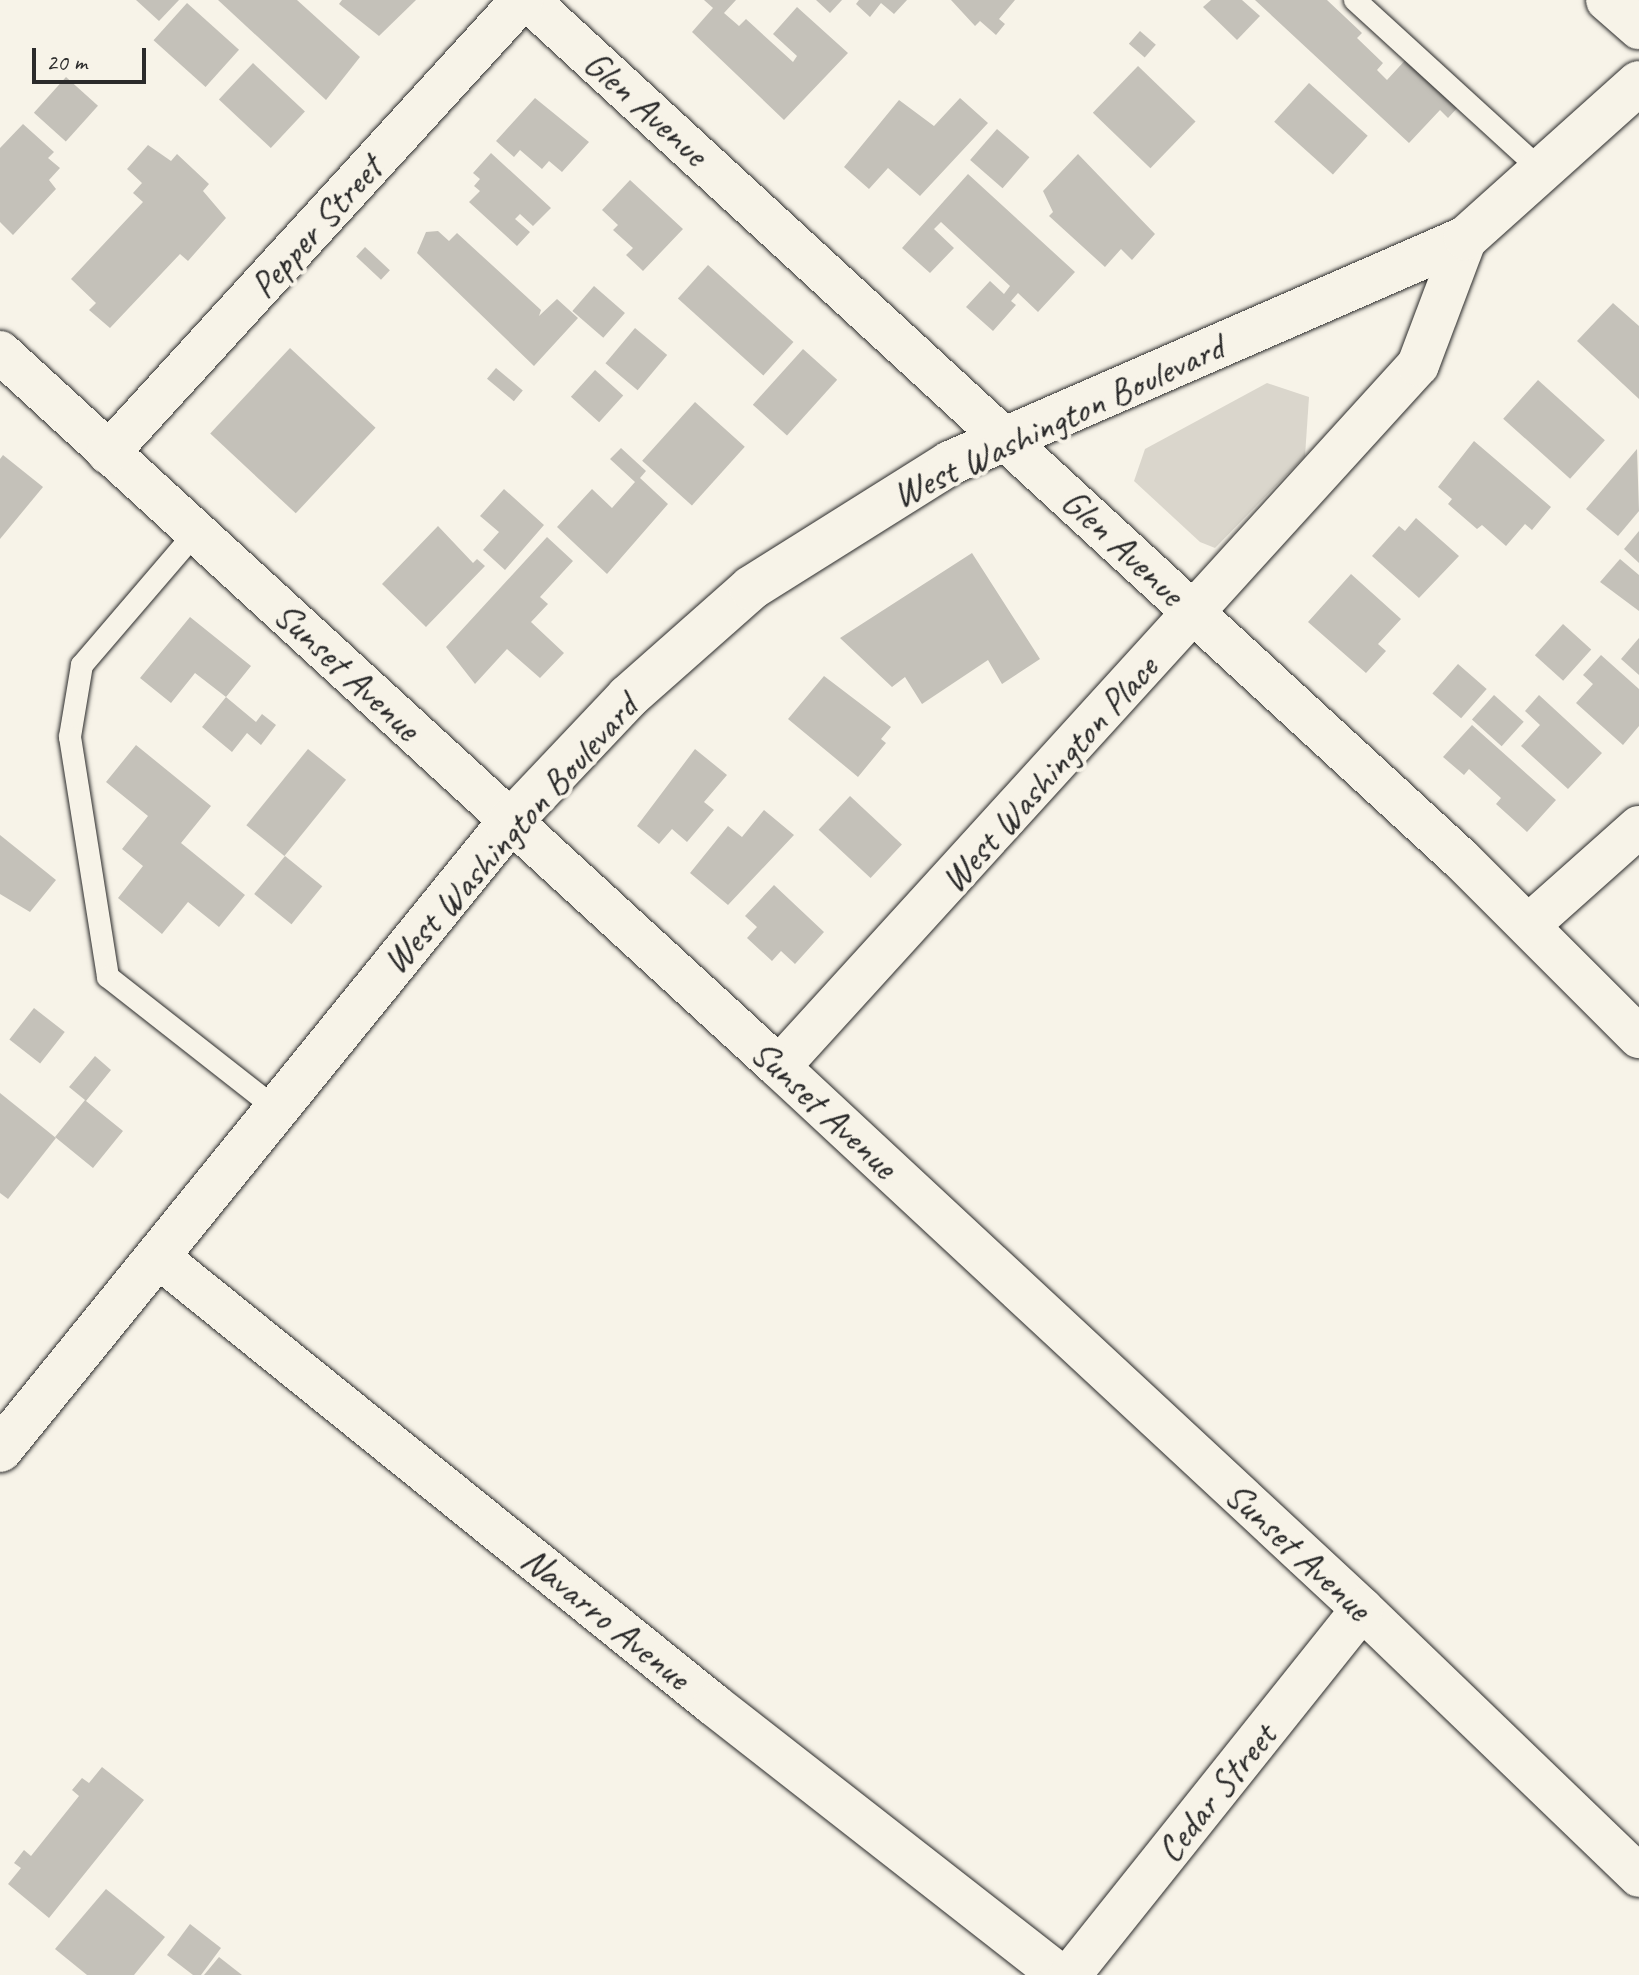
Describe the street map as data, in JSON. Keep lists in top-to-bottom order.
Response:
{
  "streets": {
    "main road": ["West Washington Boulevard"],
    "street": [
      "Glen Avenue",
      "Pepper Street",
      "Sunset Avenue",
      "West Washington Place",
      "Navarro Avenue",
      "Cedar Street"
    ]
  },
  "crossings": [
    ["Glen Avenue", "Pepper Street"],
    ["Glen Avenue", "West Washington Boulevard"],
    ["Glen Avenue", "West Washington Place"],
    ["Pepper Street", "Sunset Avenue"],
    ["West Washington Boulevard", "Sunset Avenue"],
    ["West Washington Boulevard", "West Washington Place"],
    ["West Washington Boulevard", "Navarro Avenue"],
    ["Sunset Avenue", "West Washington Place"],
    ["Sunset Avenue", "Cedar Street"]
  ],
  "scale_bar": "20 m"
}
